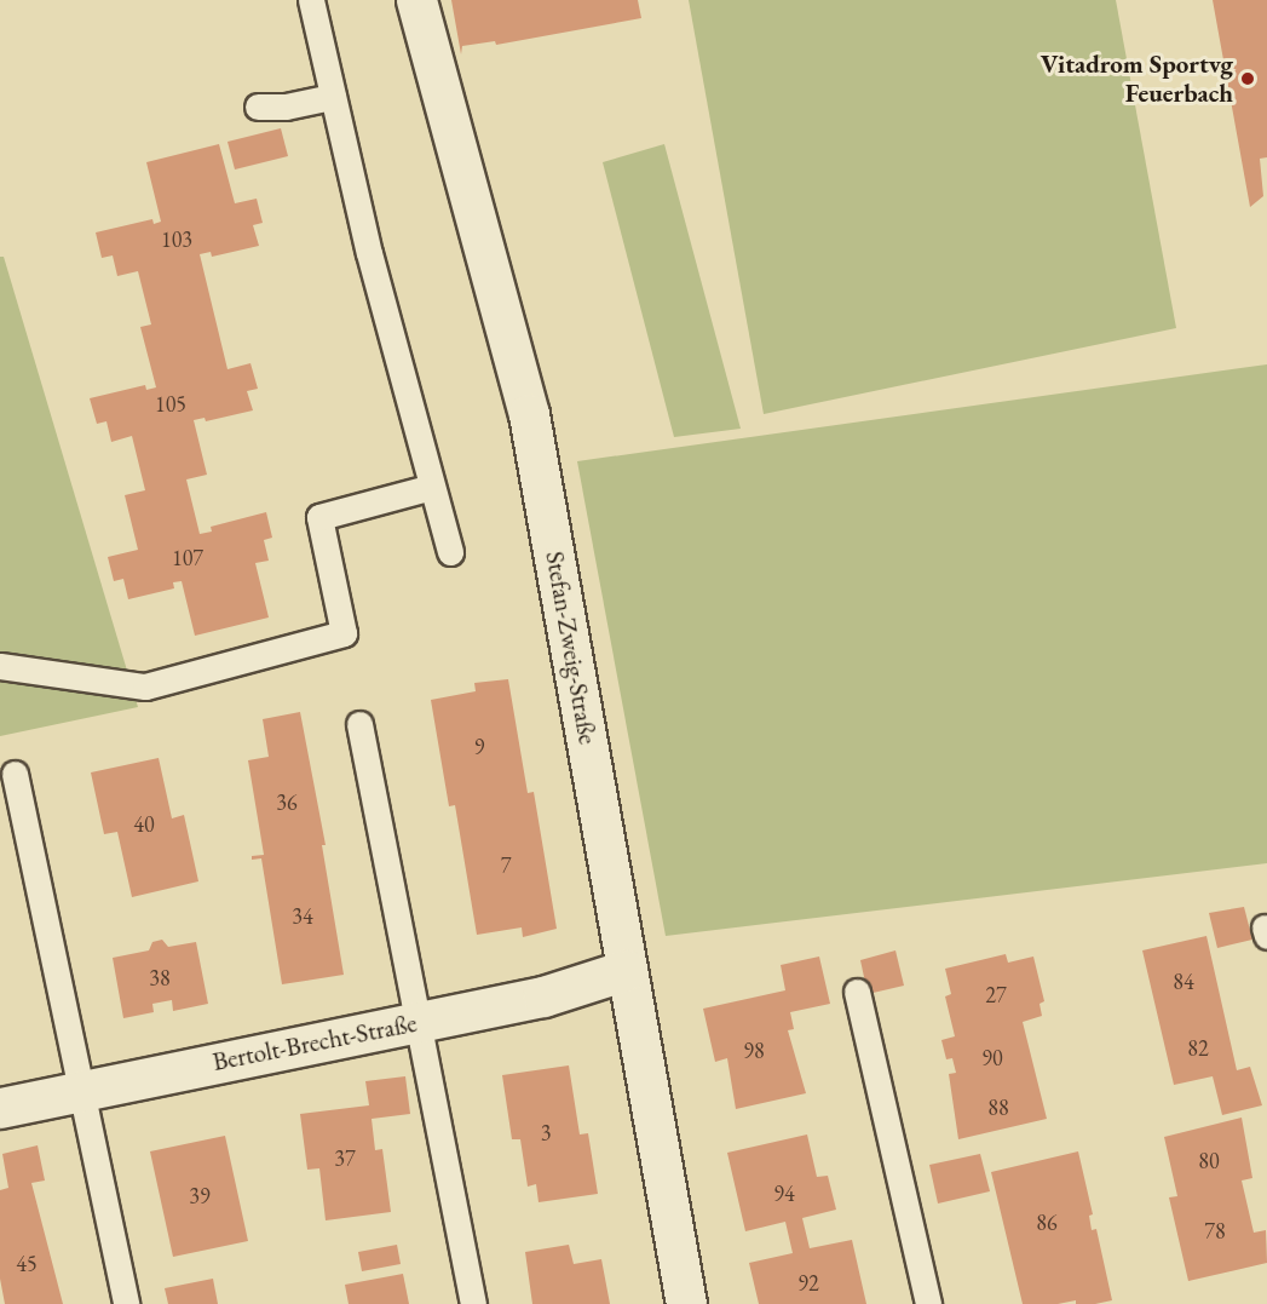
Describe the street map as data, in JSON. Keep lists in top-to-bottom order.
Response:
{
  "streets": {
    "street": ["Stefan-Zweig-Straße", "Bertolt-Brecht-Straße"]
  },
  "crossings": [
    ["Stefan-Zweig-Straße", "Bertolt-Brecht-Straße"]
  ],
  "places": ["Vitadrom Sportvg Feuerbach"],
  "house_numbers": [
    "103",
    "105",
    "107",
    "9",
    "36",
    "40",
    "7",
    "34",
    "38",
    "84",
    "27",
    "82",
    "98",
    "90",
    "88",
    "3",
    "37",
    "80",
    "94",
    "39",
    "86",
    "78",
    "45",
    "92"
  ]
}
